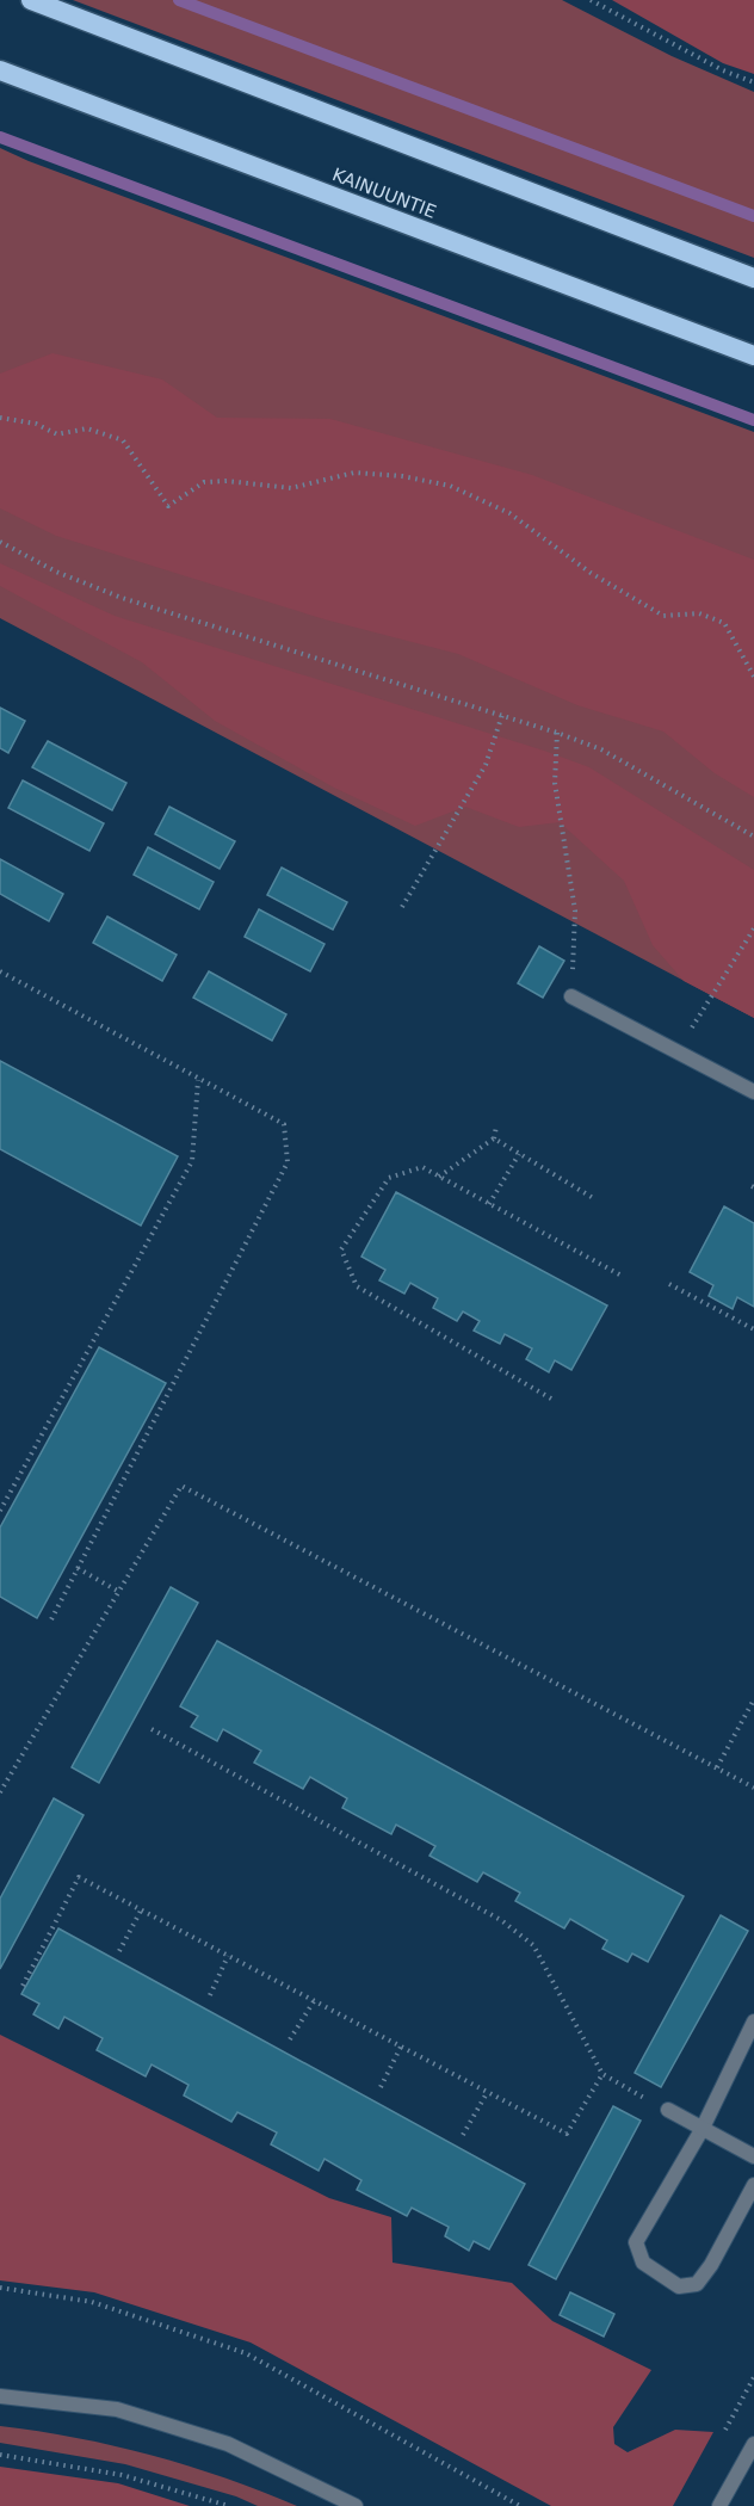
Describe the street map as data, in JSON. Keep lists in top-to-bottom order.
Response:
{
  "streets": {
    "highway": ["KAINUUNTIE"]
  }
}
